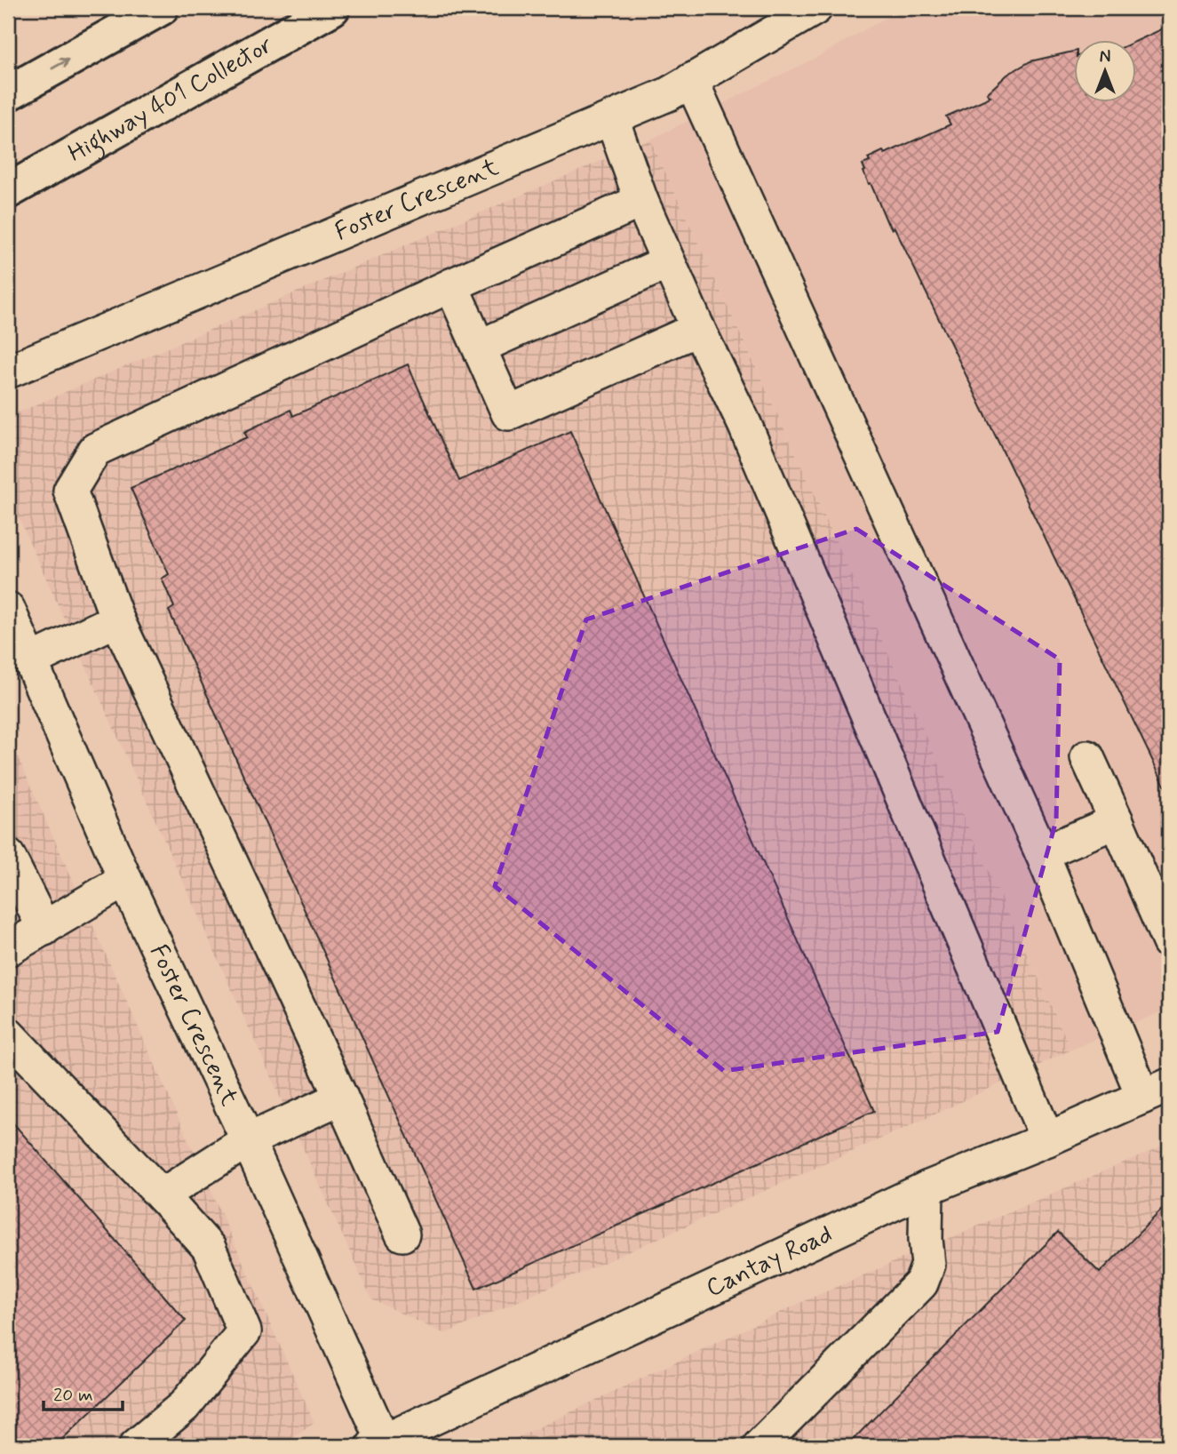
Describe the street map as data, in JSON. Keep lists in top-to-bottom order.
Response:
{
  "streets": {
    "highway": ["Highway 401 Collector"],
    "street": ["Foster Crescent", "Cantay Road"]
  },
  "crossings": [
    ["Foster Crescent", "Cantay Road"]
  ],
  "scale_bar": "20 m",
  "north": "top"
}
